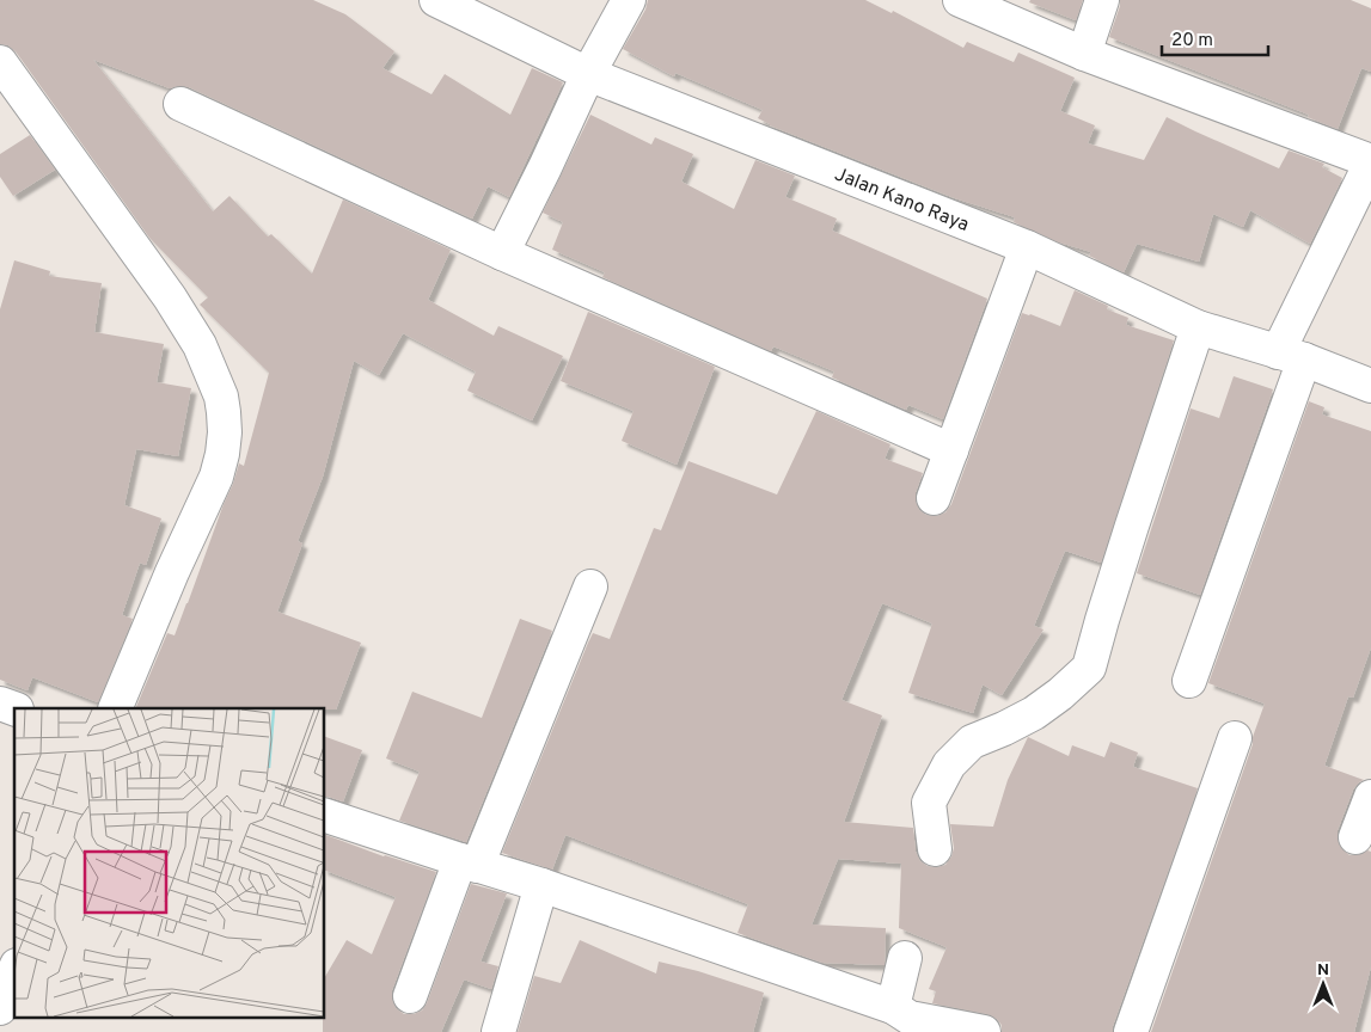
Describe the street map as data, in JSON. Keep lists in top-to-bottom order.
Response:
{
  "streets": {
    "street": ["Jalan Kano Raya"]
  },
  "scale_bar": "20 m",
  "north": "top"
}
